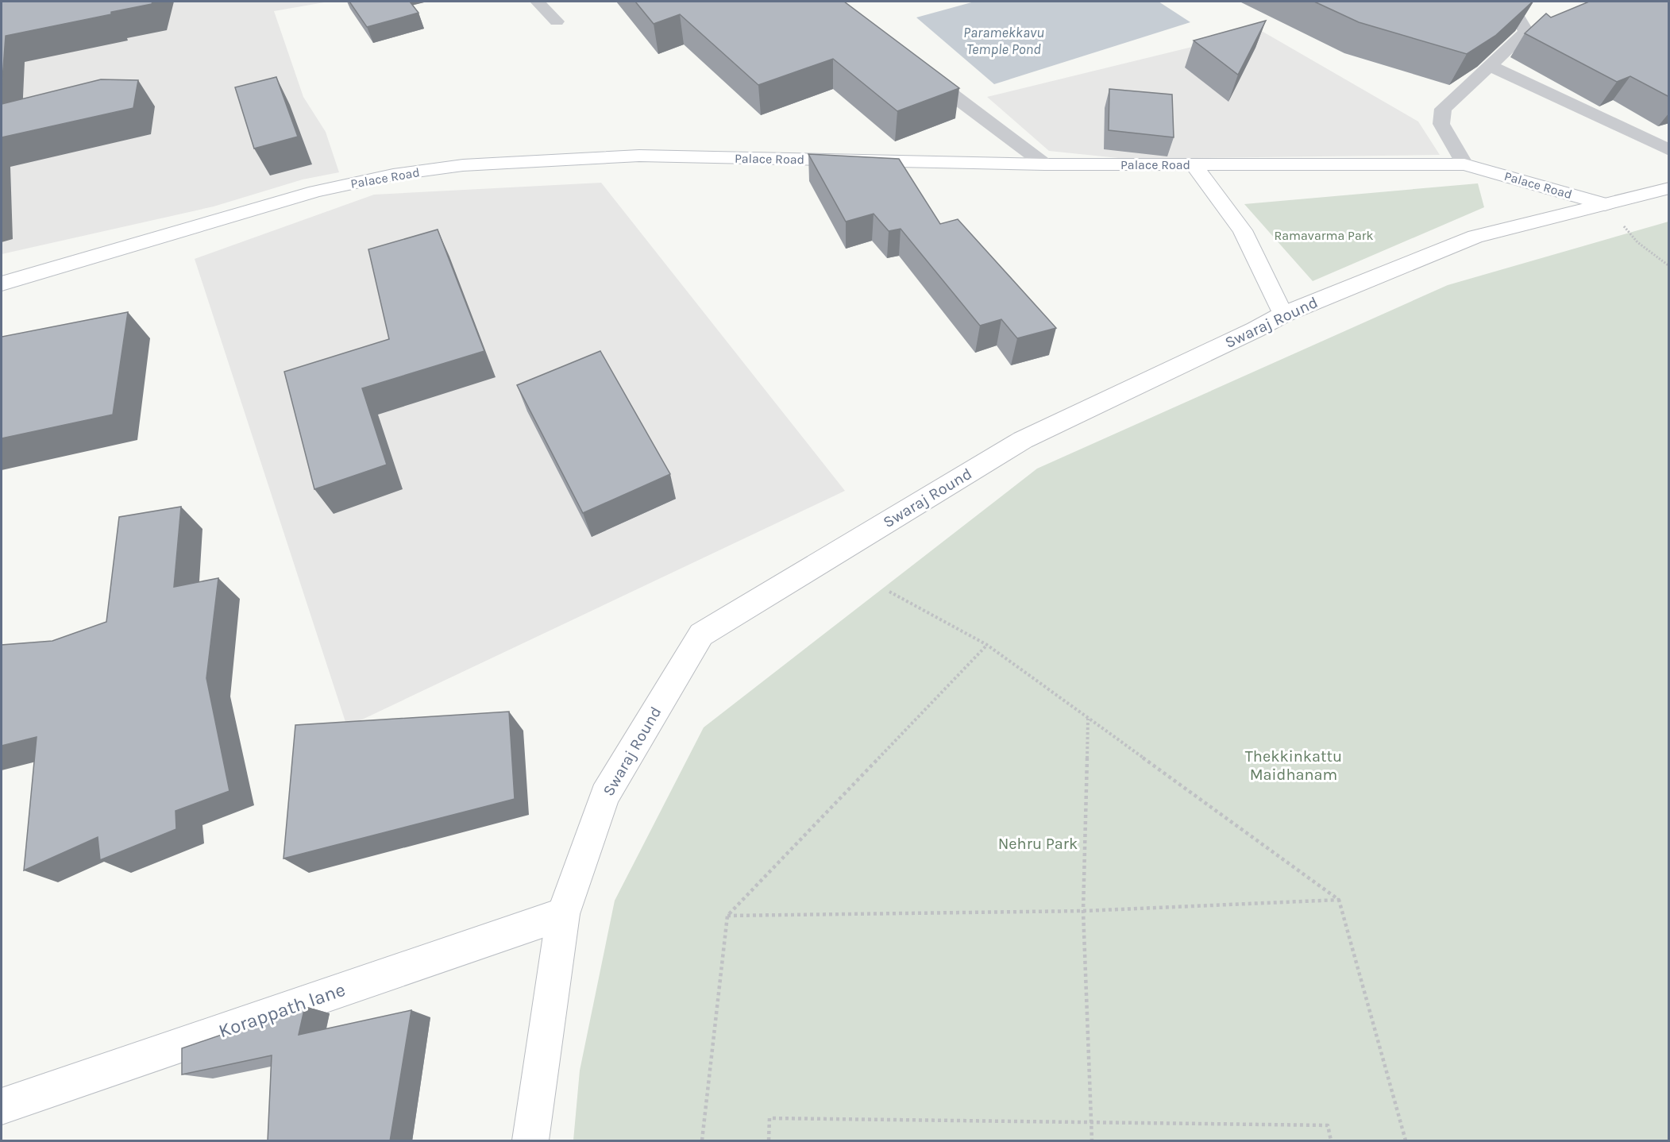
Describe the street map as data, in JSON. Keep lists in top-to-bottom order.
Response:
{
  "streets": {
    "main road": ["Palace Road", "Swaraj Round", "Korappath lane"]
  },
  "crossings": [
    ["Palace Road", "Swaraj Round"],
    ["Swaraj Round", "Korappath lane"]
  ],
  "water": ["Paramekkavu Temple Pond"],
  "parks": ["Ramavarma Park", "Thekkinkattu Maidhanam", "Nehru Park"]
}
